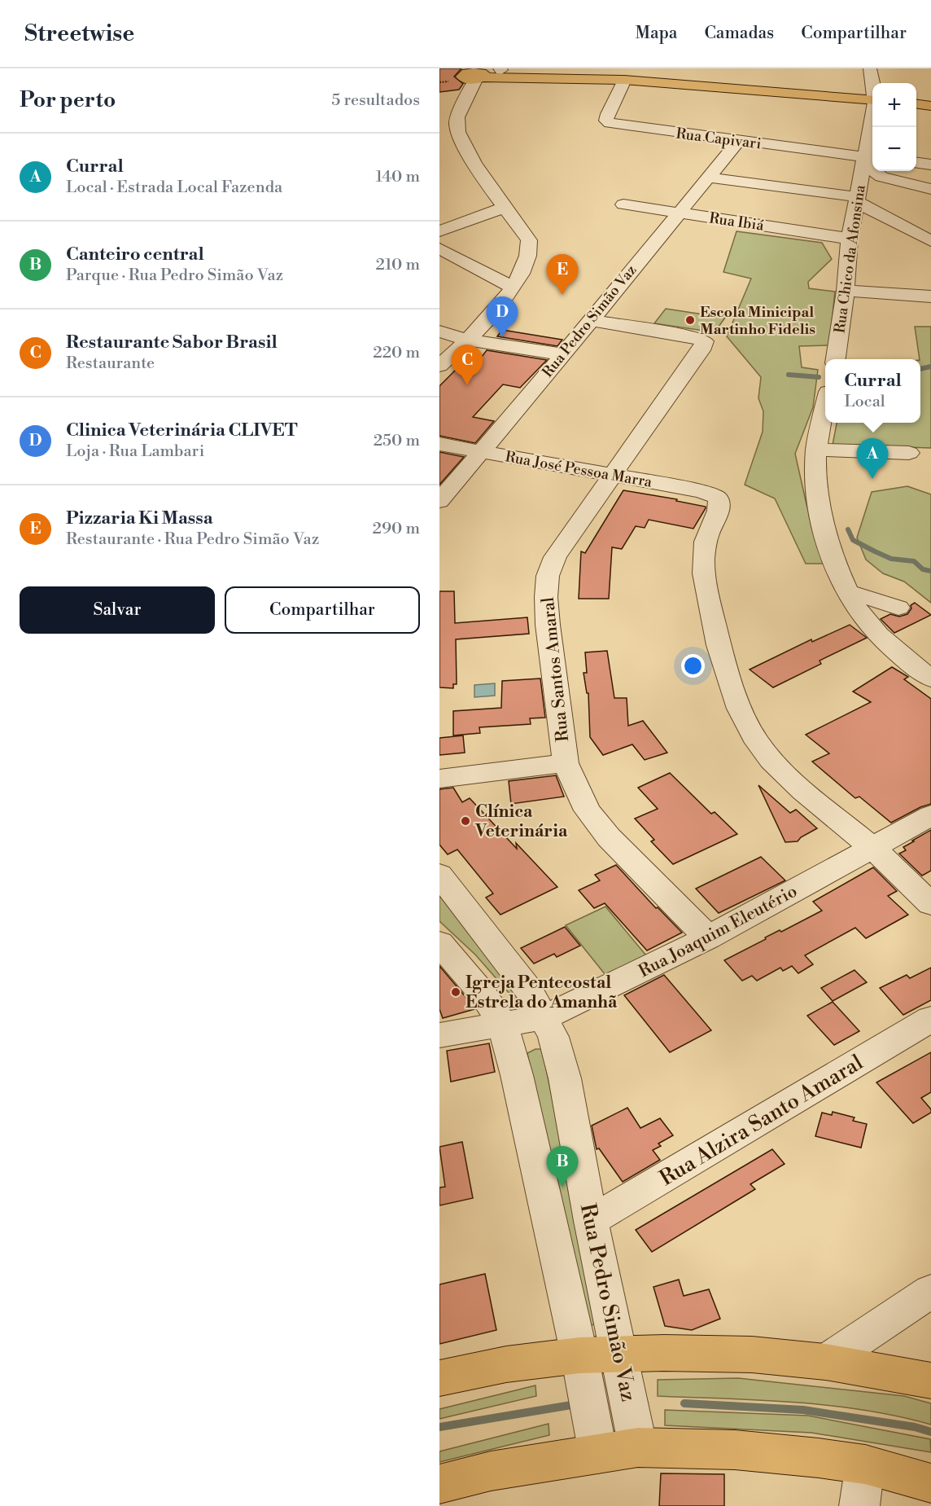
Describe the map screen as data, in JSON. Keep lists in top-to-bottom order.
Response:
{
  "streets": {
    "street": [
      "Rua Capivari",
      "Rua Ibiá",
      "Rua Chico da Afonsina",
      "Rua Pedro Simão Vaz",
      "Rua José Pessoa Marra",
      "Rua Santos Amaral",
      "Rua Joaquim Eleutério",
      "Rua Alzira Santo Amaral"
    ]
  },
  "crossings": [
    ["Rua Capivari", "Rua Chico da Afonsina"],
    ["Rua Capivari", "Rua Pedro Simão Vaz"],
    ["Rua Ibiá", "Rua Chico da Afonsina"],
    ["Rua Ibiá", "Rua Pedro Simão Vaz"],
    ["Rua Pedro Simão Vaz", "Rua José Pessoa Marra"],
    ["Rua Pedro Simão Vaz", "Rua Santos Amaral"],
    ["Rua Pedro Simão Vaz", "Rua Joaquim Eleutério"],
    ["Rua Pedro Simão Vaz", "Rua Alzira Santo Amaral"],
    ["Rua José Pessoa Marra", "Rua Santos Amaral"],
    ["Rua José Pessoa Marra", "Rua Joaquim Eleutério"],
    ["Rua Santos Amaral", "Rua Joaquim Eleutério"]
  ],
  "places": ["Escola Minicipal Martinho Fidelis", "Clínica Veterinária", "Igreja Pentecostal Estrela do Amanhã"],
  "page": {
    "header": "Streetwise",
    "nav": ["Mapa", "Camadas", "Compartilhar"],
    "heading": ["Por perto", "5 resultados"],
    "map_buttons": ["+", "−"],
    "list": [
      {
        "mark": "A",
        "name": "Curral",
        "note": "Local · Estrada Local Fazenda",
        "value": "140 m"
      },
      {
        "mark": "B",
        "name": "Canteiro central",
        "note": "Parque · Rua Pedro Simão Vaz",
        "value": "210 m"
      },
      {
        "mark": "C",
        "name": "Restaurante Sabor Brasil",
        "note": "Restaurante",
        "value": "220 m"
      },
      {
        "mark": "D",
        "name": "Clinica Veterinária CLIVET",
        "note": "Loja · Rua Lambari",
        "value": "250 m"
      },
      {
        "mark": "E",
        "name": "Pizzaria Ki Massa",
        "note": "Restaurante · Rua Pedro Simão Vaz",
        "value": "290 m"
      }
    ],
    "pins": [
      "E",
      "D",
      "C",
      "A",
      "B"
    ],
    "popup": ["Curral", "Local"],
    "buttons": ["Salvar", "Compartilhar"]
  }
}
